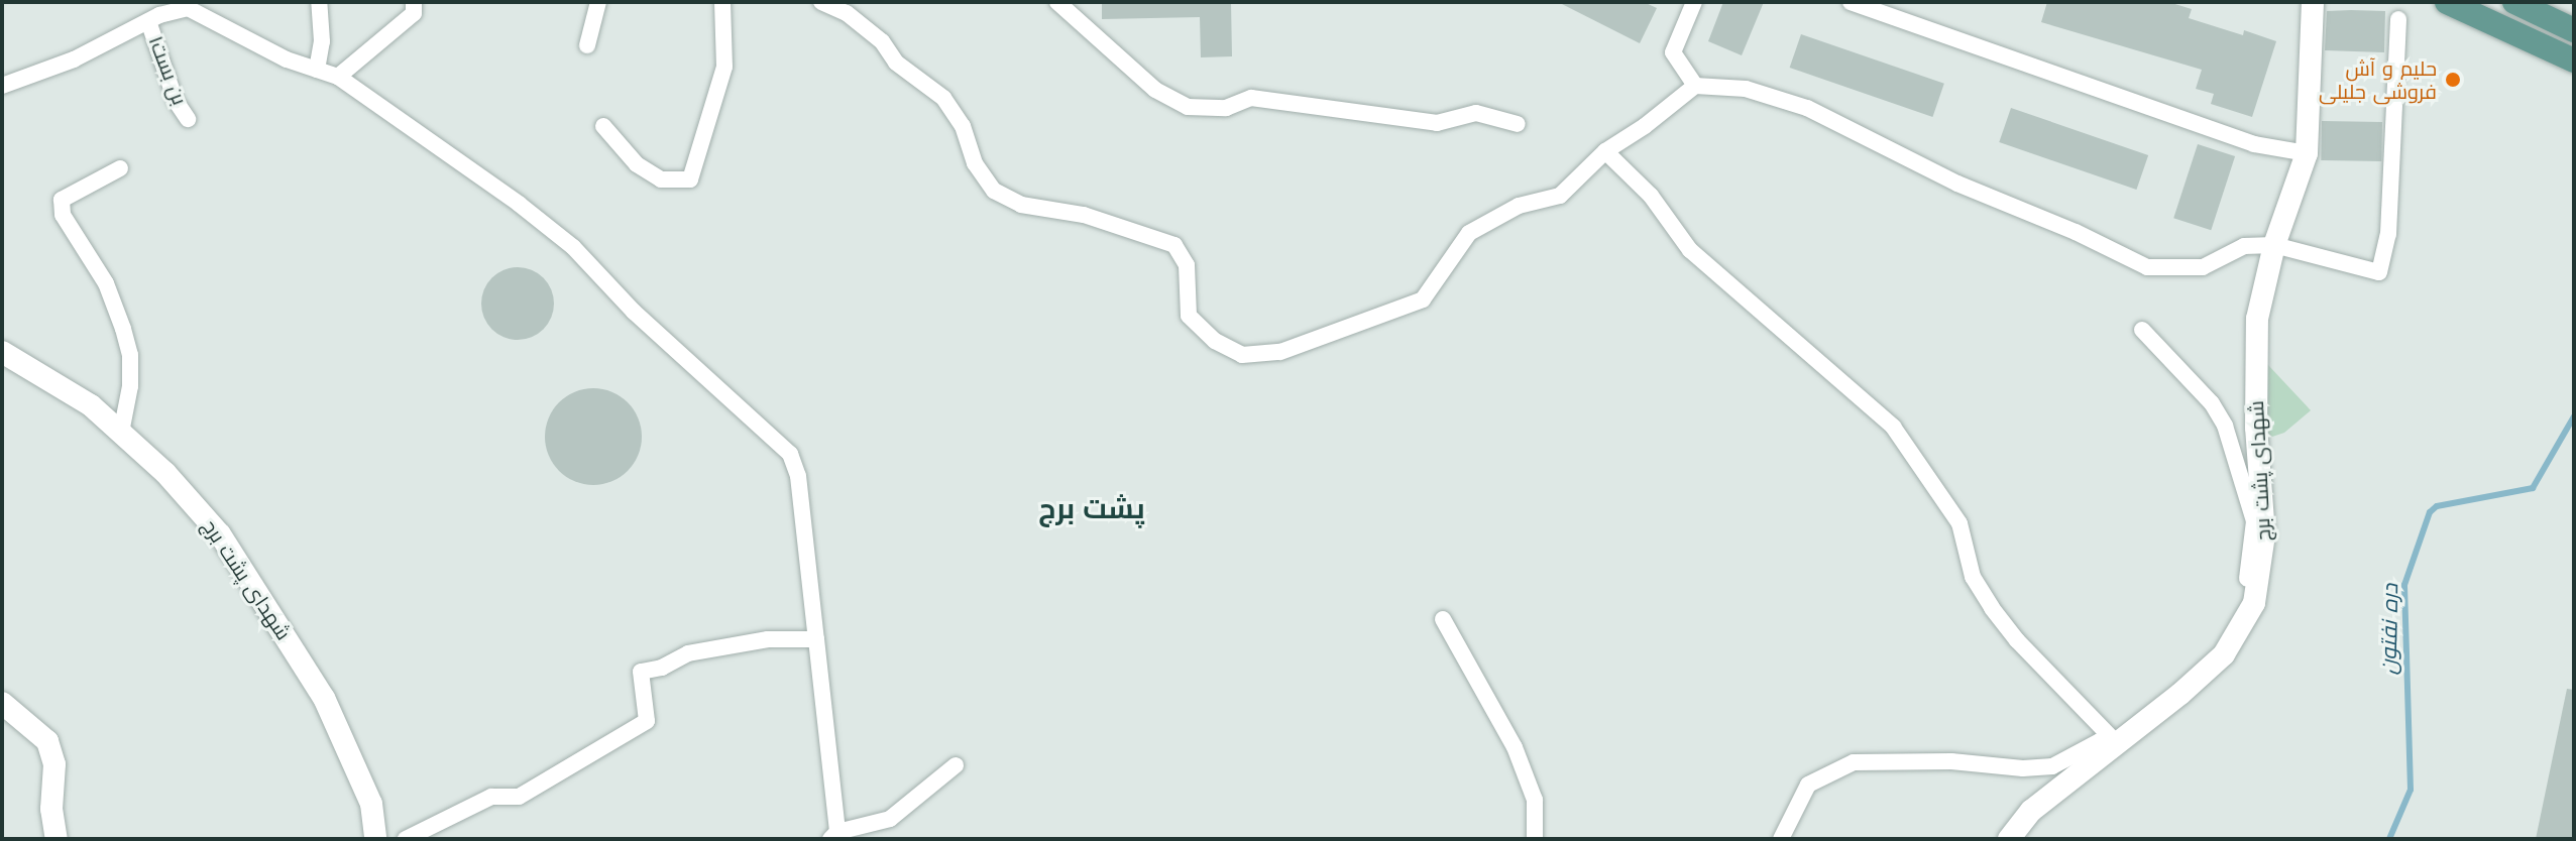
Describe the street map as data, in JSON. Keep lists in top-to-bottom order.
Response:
{
  "streets": {
    "street": ["بن بست۱", "شهدای پشت برج"]
  },
  "districts": ["پشت برج"],
  "water": ["دره نفتون"],
  "places": ["حلیم و آش فروشی جلیلی"]
}
